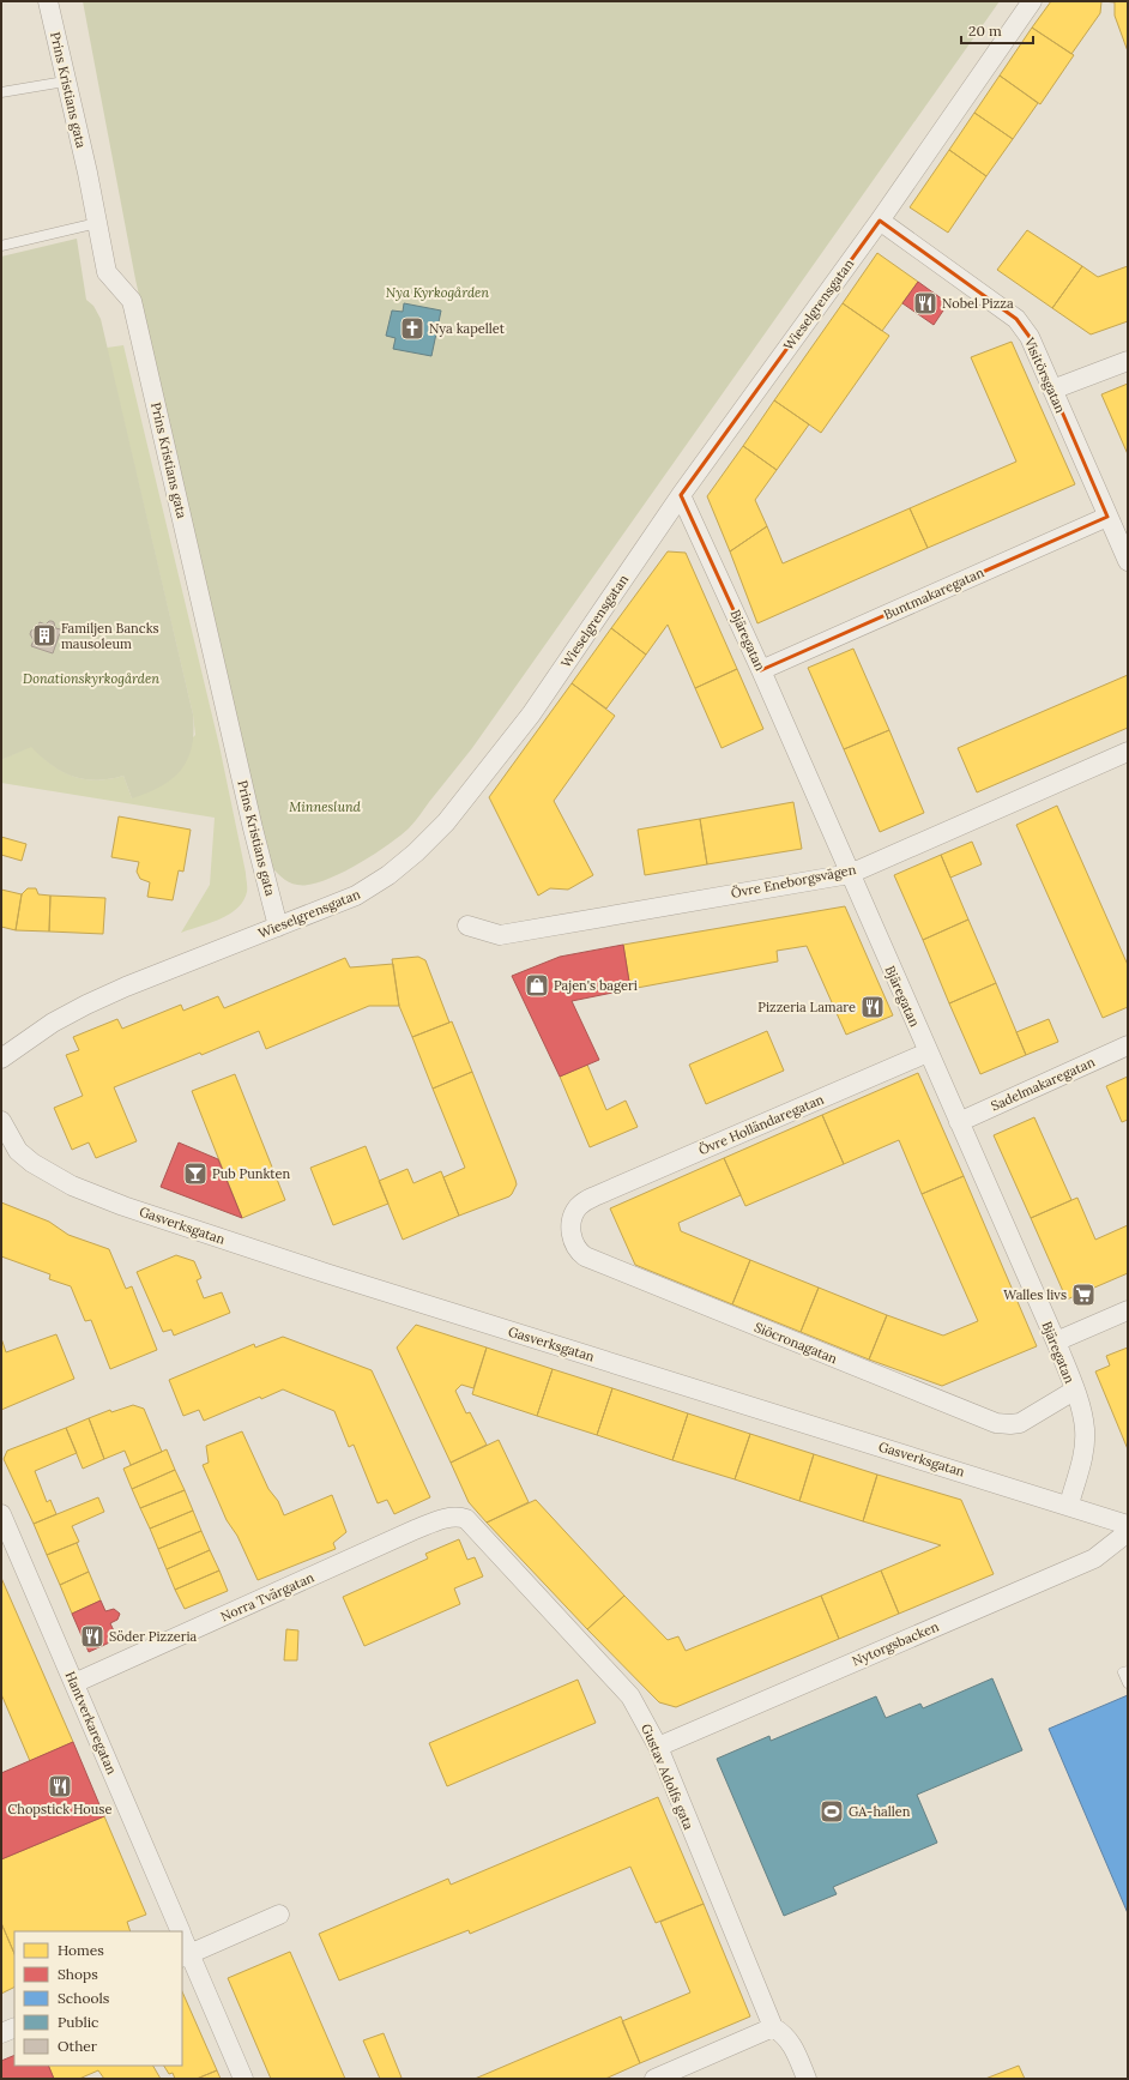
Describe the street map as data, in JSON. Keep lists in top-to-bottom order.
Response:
{
  "streets": {
    "street": [
      "Prins Kristians gata",
      "Wieselgrensgatan",
      "Visitörsgatan",
      "Buntmakaregatan",
      "Bjäregatan",
      "Övre Eneborgsvägen",
      "Sadelmakaregatan",
      "Övre Holländaregatan",
      "Gasverksgatan",
      "Siöcronagatan",
      "Norra Tvärgatan",
      "Nytorgsbacken",
      "Hantverkaregatan",
      "Gustav Adolfs gata"
    ]
  },
  "crossings": [
    ["Prins Kristians gata", "Wieselgrensgatan"],
    ["Wieselgrensgatan", "Visitörsgatan"],
    ["Wieselgrensgatan", "Bjäregatan"],
    ["Visitörsgatan", "Buntmakaregatan"],
    ["Buntmakaregatan", "Bjäregatan"],
    ["Bjäregatan", "Övre Eneborgsvägen"],
    ["Bjäregatan", "Sadelmakaregatan"],
    ["Bjäregatan", "Övre Holländaregatan"],
    ["Bjäregatan", "Gasverksgatan"],
    ["Bjäregatan", "Siöcronagatan"],
    ["Övre Holländaregatan", "Siöcronagatan"],
    ["Norra Tvärgatan", "Hantverkaregatan"],
    ["Norra Tvärgatan", "Gustav Adolfs gata"],
    ["Nytorgsbacken", "Gustav Adolfs gata"]
  ],
  "parks": ["Nya Kyrkogården", "Donationskyrkogården", "Minneslund"],
  "places": {
    "restaurant": [
      "Nobel Pizza",
      "Pizzeria Lamare",
      "Söder Pizzeria",
      "Chopstick House"
    ],
    "church": ["Nya kapellet"],
    "building": ["Familjen Bancks mausoleum"],
    "shop": ["Pajen's bageri"],
    "bar": ["Pub Punkten"],
    "supermarket": ["Walles livs"],
    "sports": ["GA-hallen"]
  },
  "legend": [
    "Homes",
    "Shops",
    "Schools",
    "Public",
    "Other"
  ],
  "scale_bar": "20 m"
}
